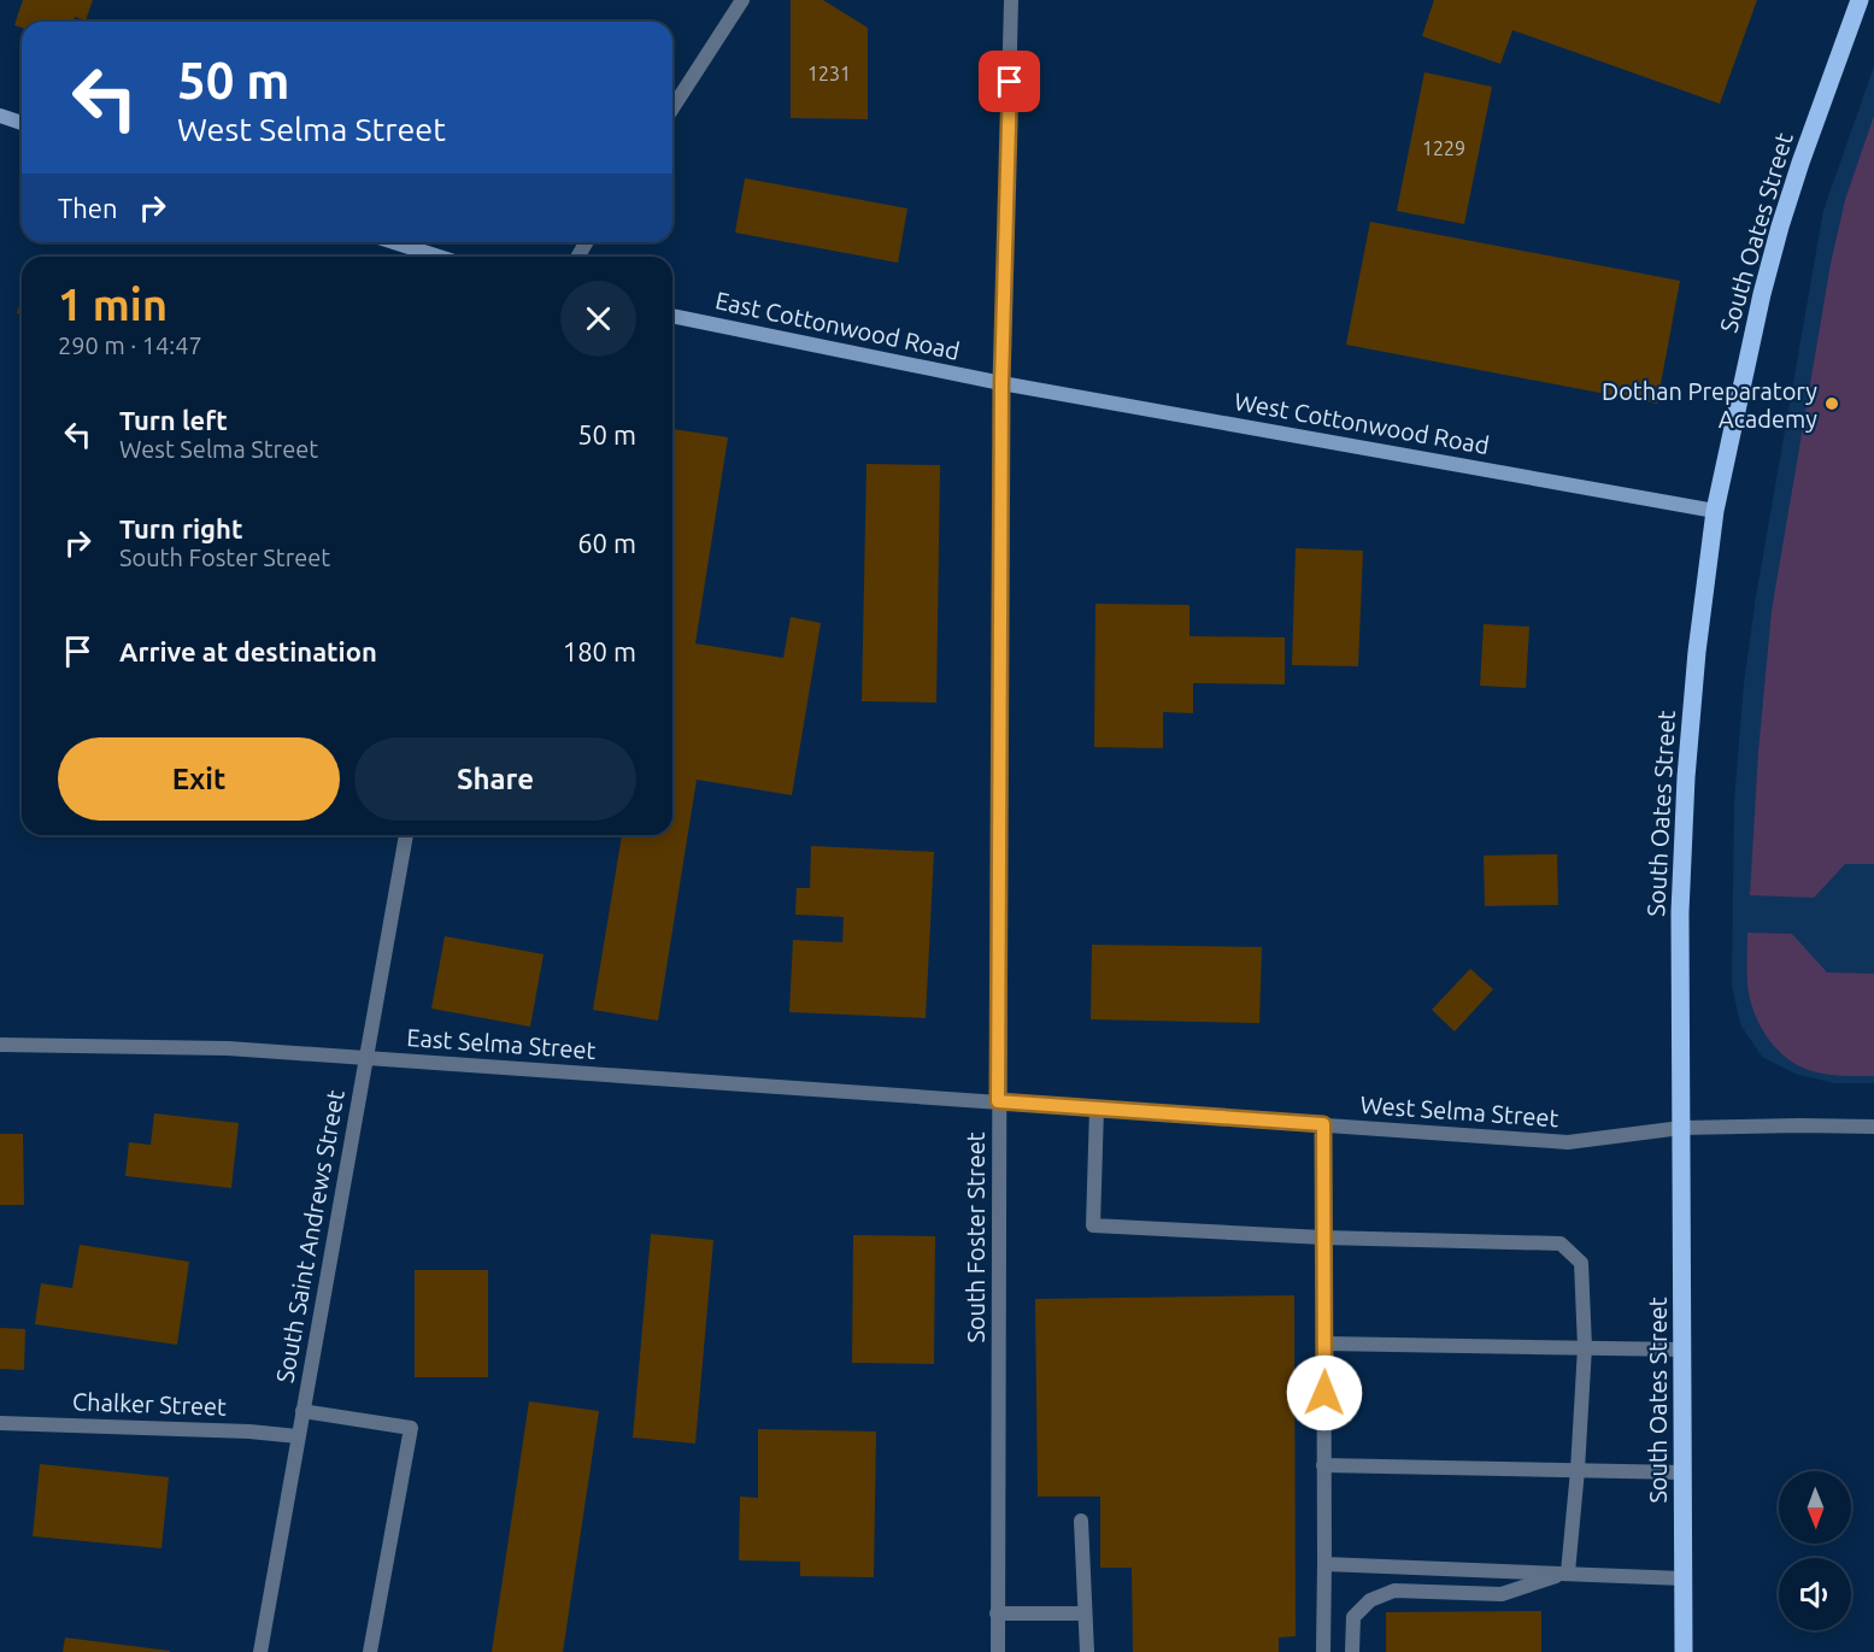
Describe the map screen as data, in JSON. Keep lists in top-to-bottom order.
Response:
{
  "streets": {
    "main road": ["South Oates Street", "East Cottonwood Road", "West Cottonwood Road"],
    "street": [
      "East Selma Street",
      "West Selma Street",
      "South Saint Andrews Street",
      "South Foster Street",
      "Chalker Street"
    ]
  },
  "crossings": [
    ["South Oates Street", "West Cottonwood Road"],
    ["South Oates Street", "West Selma Street"],
    ["East Cottonwood Road", "West Cottonwood Road"],
    ["East Cottonwood Road", "South Foster Street"],
    ["West Cottonwood Road", "South Foster Street"],
    ["East Selma Street", "West Selma Street"],
    ["East Selma Street", "South Saint Andrews Street"],
    ["East Selma Street", "South Foster Street"],
    ["West Selma Street", "South Foster Street"],
    ["South Saint Andrews Street", "Chalker Street"]
  ],
  "places": ["Dothan Preparatory Academy"],
  "house_numbers": ["1231", "1229"],
  "north": "bottom",
  "page": {
    "turn": ["50 m", "West Selma Street"],
    "then": "Then",
    "heading": ["1 min", "290 m · 14:47"],
    "list": [
      {
        "name": "Turn left",
        "note": "West Selma Street",
        "value": "50 m"
      },
      {
        "name": "Turn right",
        "note": "South Foster Street",
        "value": "60 m"
      },
      {
        "name": "Arrive at destination",
        "value": "180 m"
      }
    ],
    "buttons": ["Exit", "Share"]
  }
}
